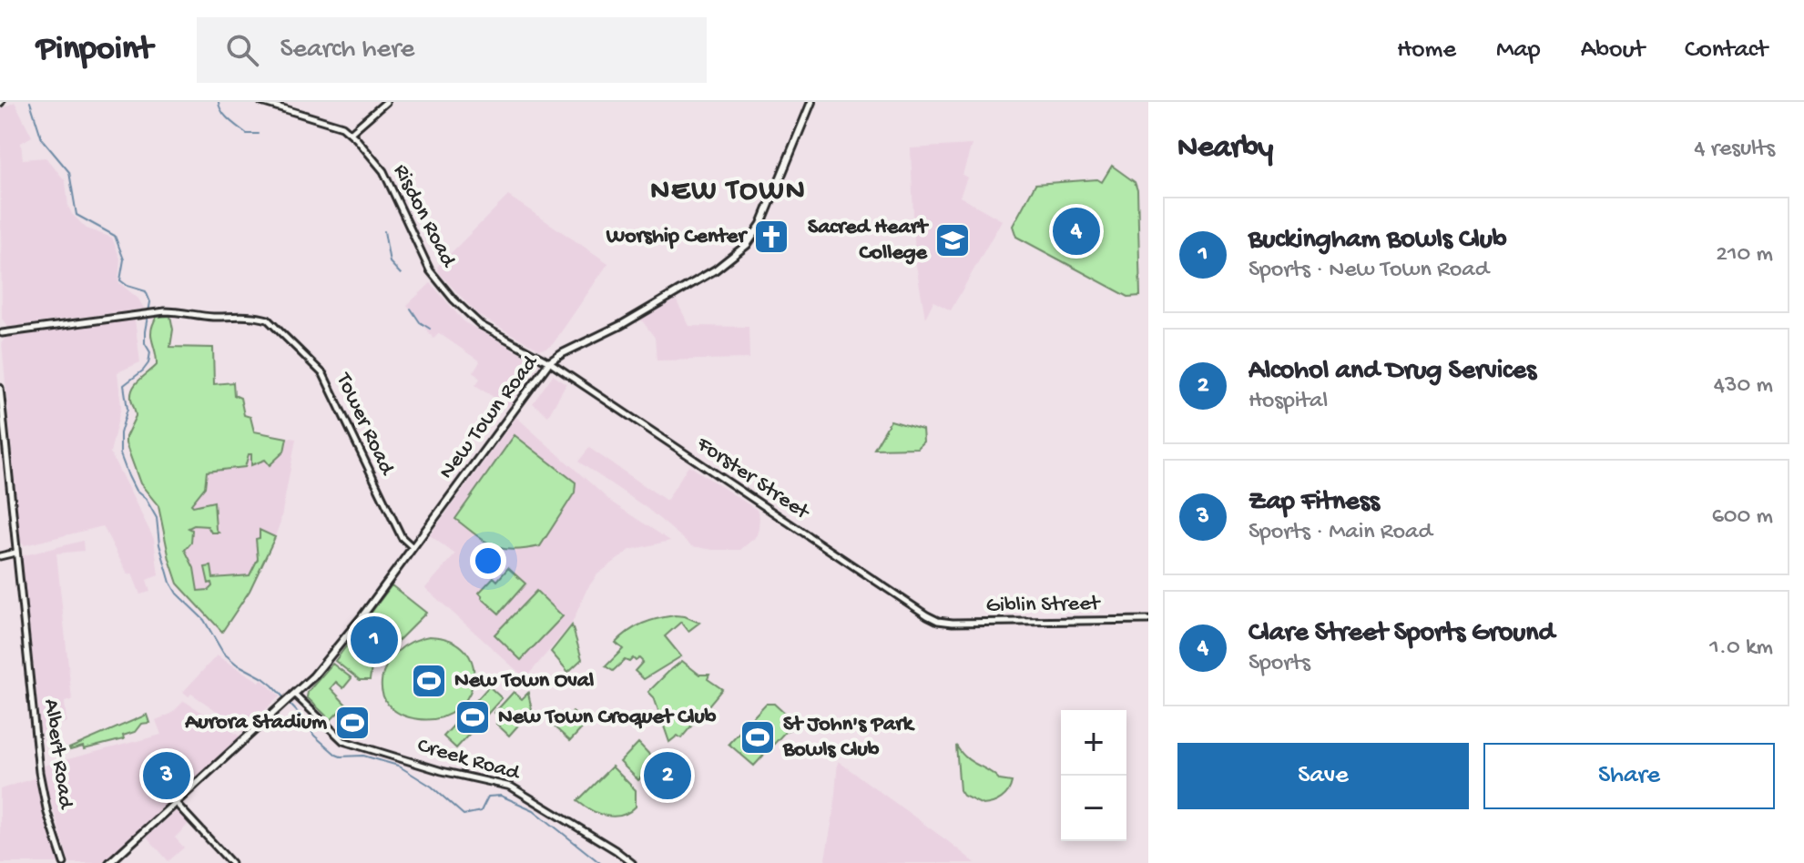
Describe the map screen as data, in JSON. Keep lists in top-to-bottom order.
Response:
{
  "streets": {
    "main road": ["New Town Road"],
    "street": [
      "Risdon Road",
      "Tower Road",
      "Forster Street",
      "Giblin Street",
      "Albert Road",
      "Creek Road"
    ]
  },
  "crossings": [
    ["Risdon Road", "New Town Road"],
    ["Risdon Road", "Forster Street"],
    ["New Town Road", "Tower Road"],
    ["New Town Road", "Forster Street"],
    ["New Town Road", "Creek Road"],
    ["Forster Street", "Giblin Street"]
  ],
  "districts": ["NEW TOWN"],
  "places": {
    "church": ["Worship Center"],
    "school or university": ["Sacred Heart College"],
    "sports": [
      "New Town Oval",
      "New Town Croquet Club",
      "Aurora Stadium",
      "St John's Park Bowls Club"
    ]
  },
  "page": {
    "header": "Pinpoint",
    "search": "Search here",
    "nav": [
      "Home",
      "Map",
      "About",
      "Contact"
    ],
    "heading": ["Nearby", "4 results"],
    "list": [
      {
        "mark": "1",
        "name": "Buckingham Bowls Club",
        "note": "Sports · New Town Road",
        "value": "210 m"
      },
      {
        "mark": "2",
        "name": "Alcohol and Drug Services",
        "note": "Hospital",
        "value": "430 m"
      },
      {
        "mark": "3",
        "name": "Zap Fitness",
        "note": "Sports · Main Road",
        "value": "600 m"
      },
      {
        "mark": "4",
        "name": "Clare Street Sports Ground",
        "note": "Sports",
        "value": "1.0 km"
      }
    ],
    "pins": [
      "4",
      "1",
      "2",
      "3"
    ],
    "map_buttons": ["+", "−"],
    "buttons": ["Save", "Share"]
  }
}
